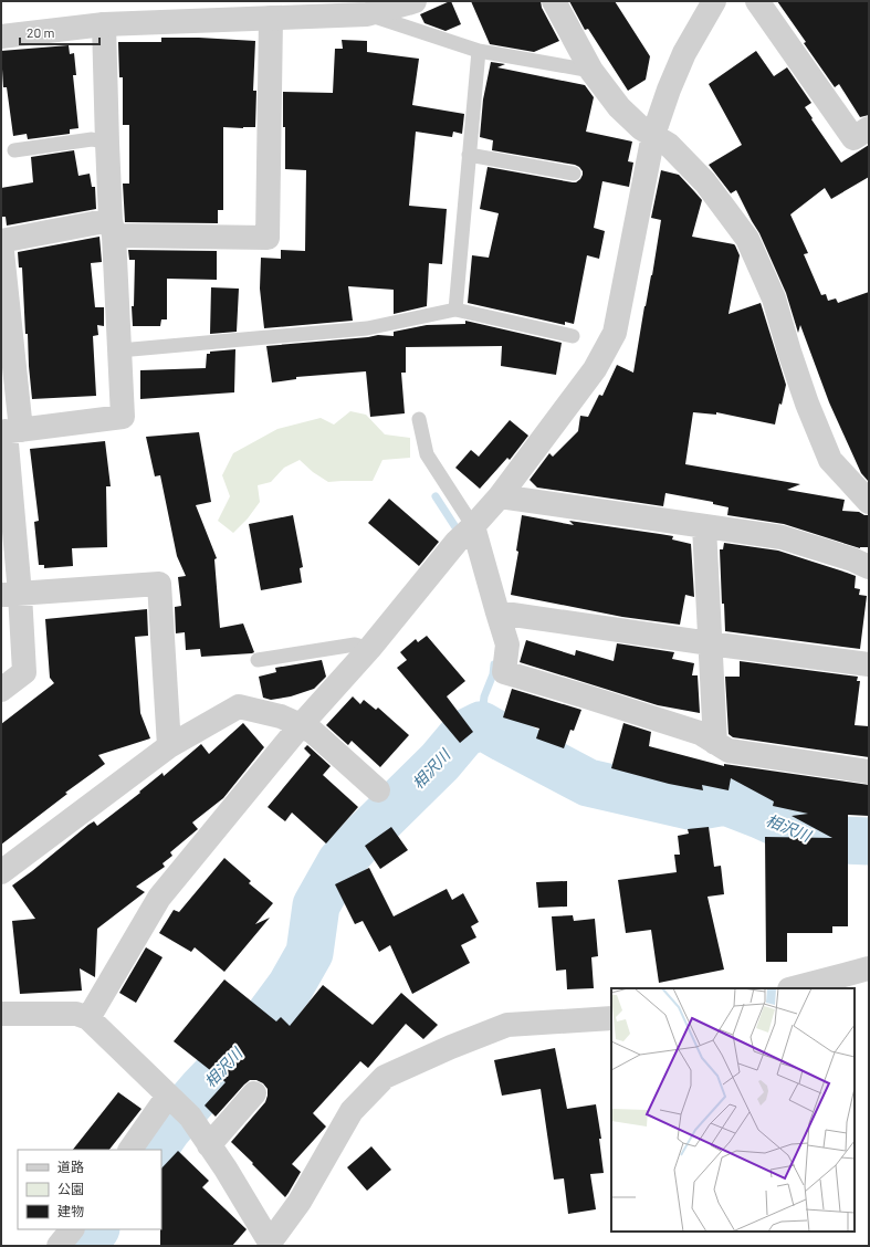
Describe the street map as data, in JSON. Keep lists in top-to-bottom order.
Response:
{
  "water": ["相沢川"],
  "legend": ["道路", "公園", "建物"],
  "scale_bar": "20 m"
}
